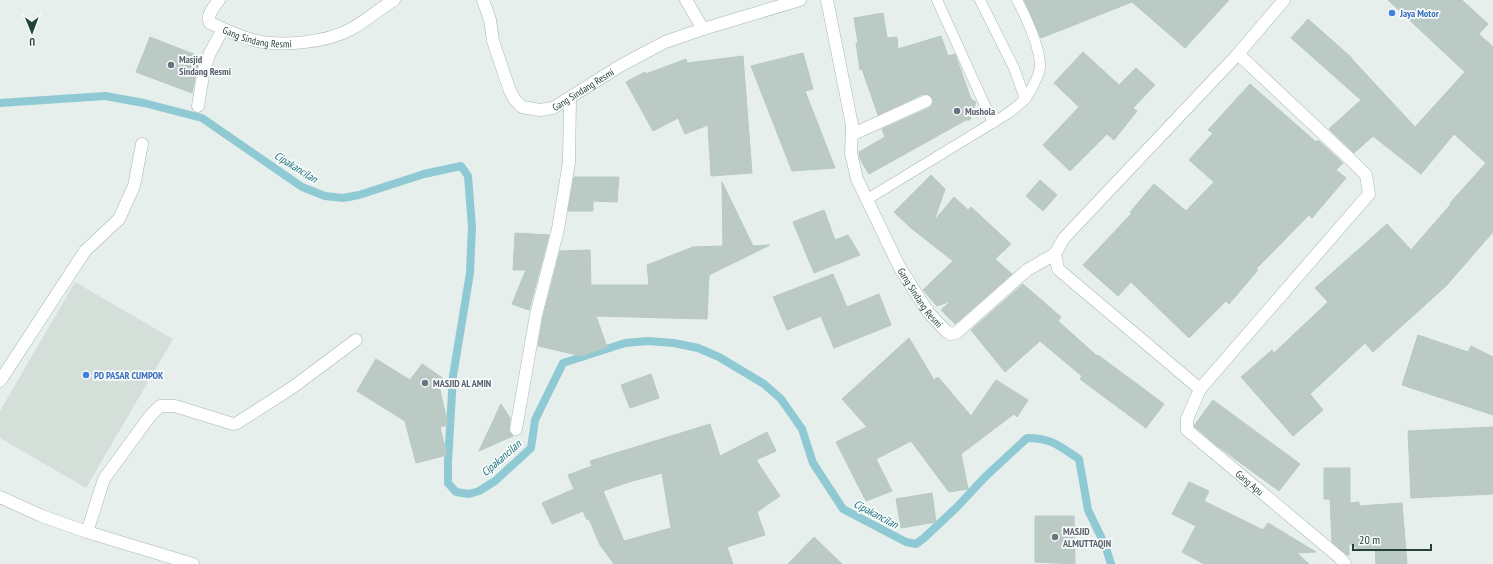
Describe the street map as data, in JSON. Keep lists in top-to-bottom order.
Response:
{
  "streets": {
    "street": ["Gang Sindang Resmi", "Gang Apu"]
  },
  "water": ["Cipakancilan"],
  "places": [
    "Jaya Motor",
    "Masjid Sindang Resmi",
    "Mushola",
    "PD PASAR CUMPOK",
    "MASJID AL AMIN",
    "MASJID ALMUTTAQIN"
  ],
  "scale_bar": "20 m",
  "north": "bottom"
}
